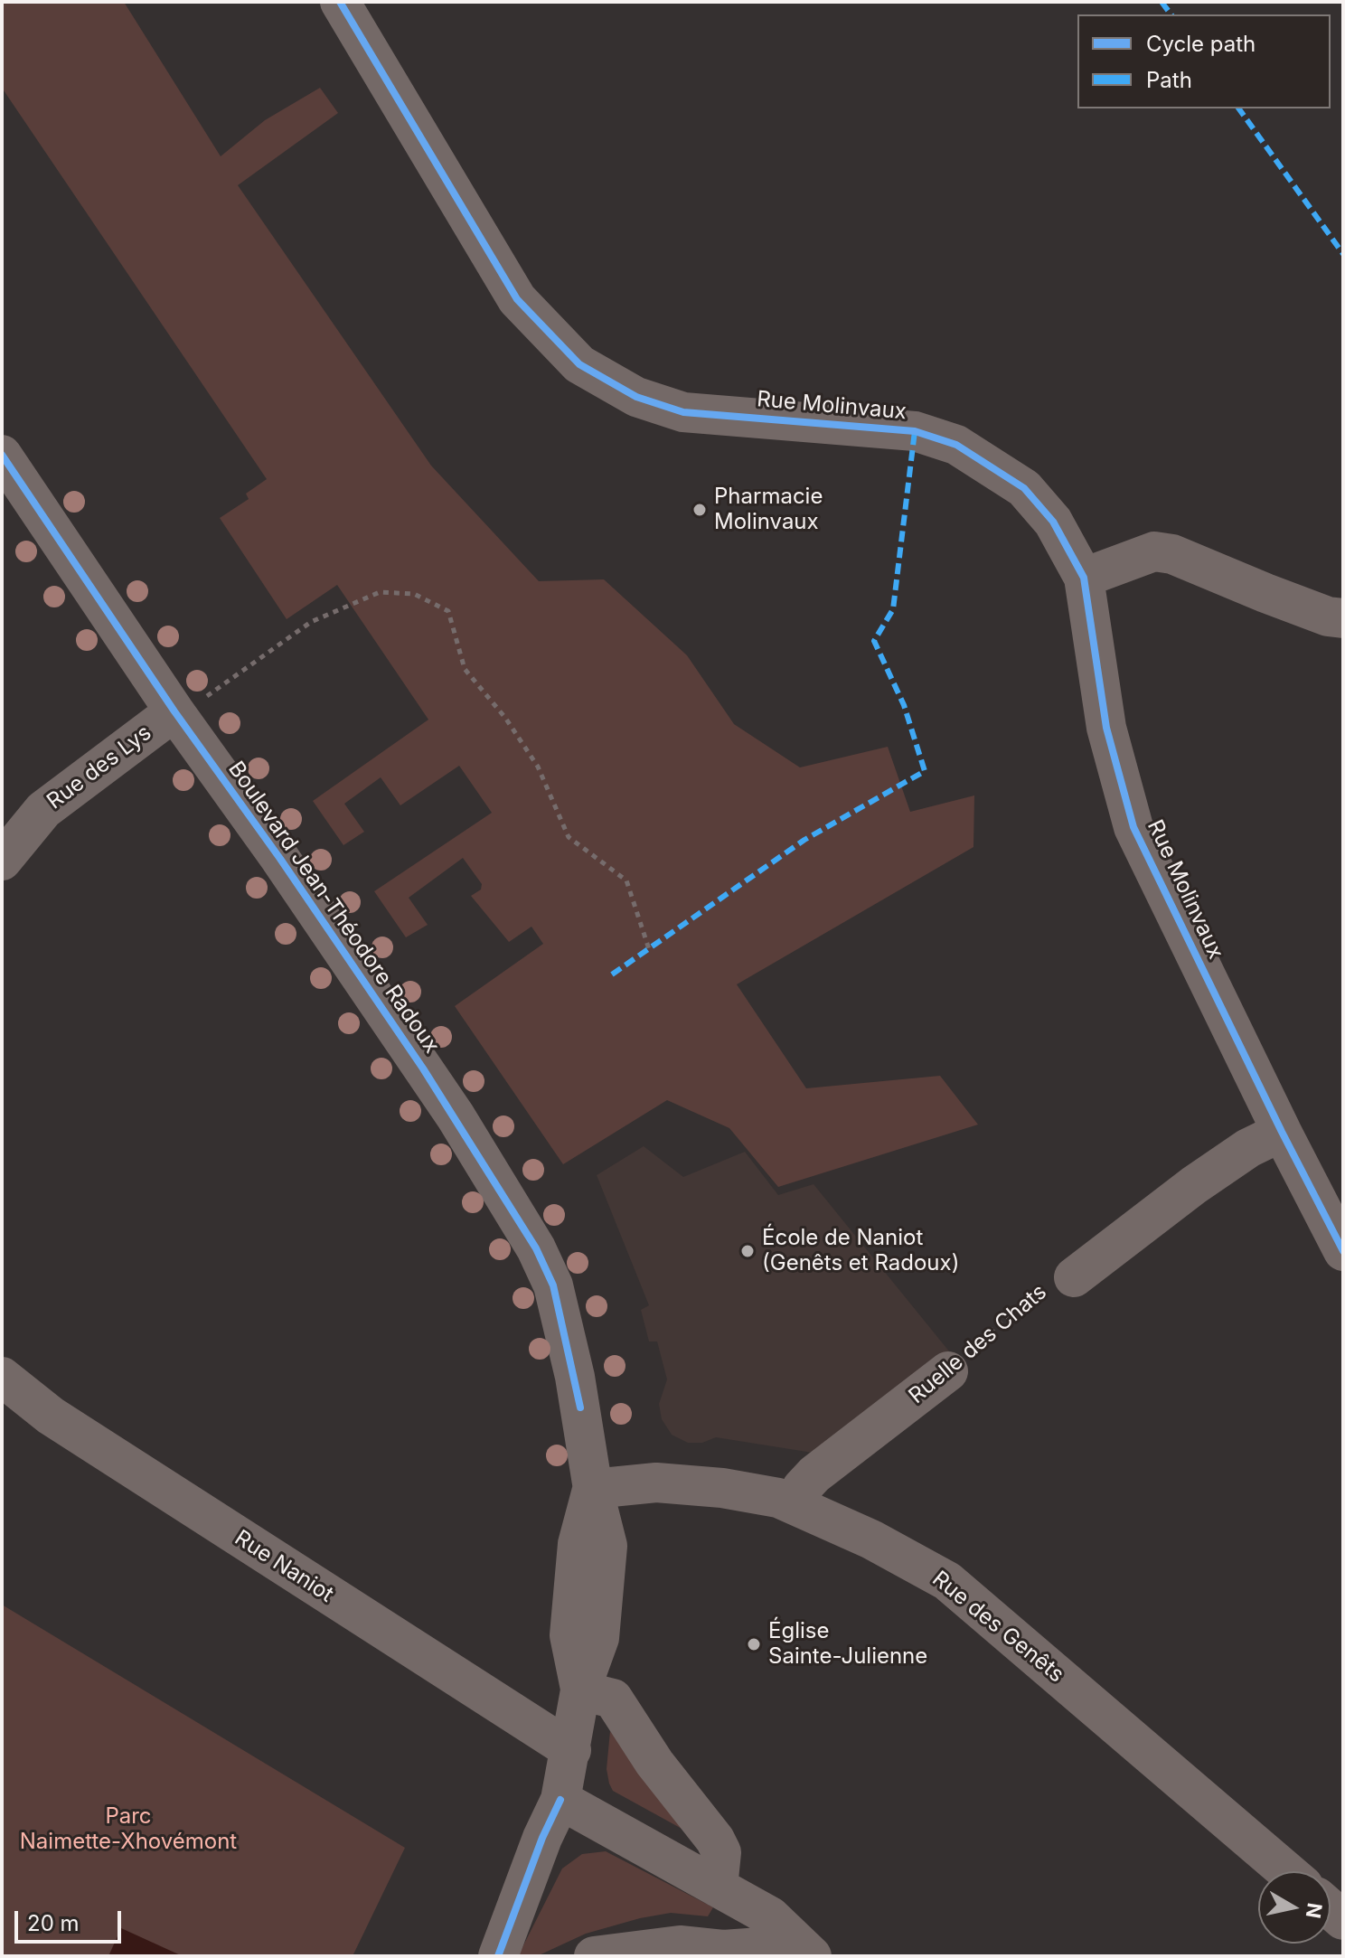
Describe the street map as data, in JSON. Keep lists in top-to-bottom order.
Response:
{
  "streets": {
    "street": [
      "Rue Molinvaux",
      "Rue des Lys",
      "Boulevard Jean-Théodore Radoux",
      "Ruelle des Chats",
      "Rue Naniot",
      "Rue des Genêts"
    ]
  },
  "crossings": [
    ["Rue Molinvaux", "Ruelle des Chats"],
    ["Rue des Lys", "Boulevard Jean-Théodore Radoux"],
    ["Boulevard Jean-Théodore Radoux", "Rue Naniot"],
    ["Boulevard Jean-Théodore Radoux", "Rue des Genêts"],
    ["Ruelle des Chats", "Rue des Genêts"]
  ],
  "parks": ["Parc Naimette-Xhovémont"],
  "places": ["Pharmacie Molinvaux", "École de Naniot (Genêts et Radoux)", "Église Sainte-Julienne"],
  "legend": ["Cycle path", "Path"],
  "scale_bar": "20 m",
  "north": "right"
}
